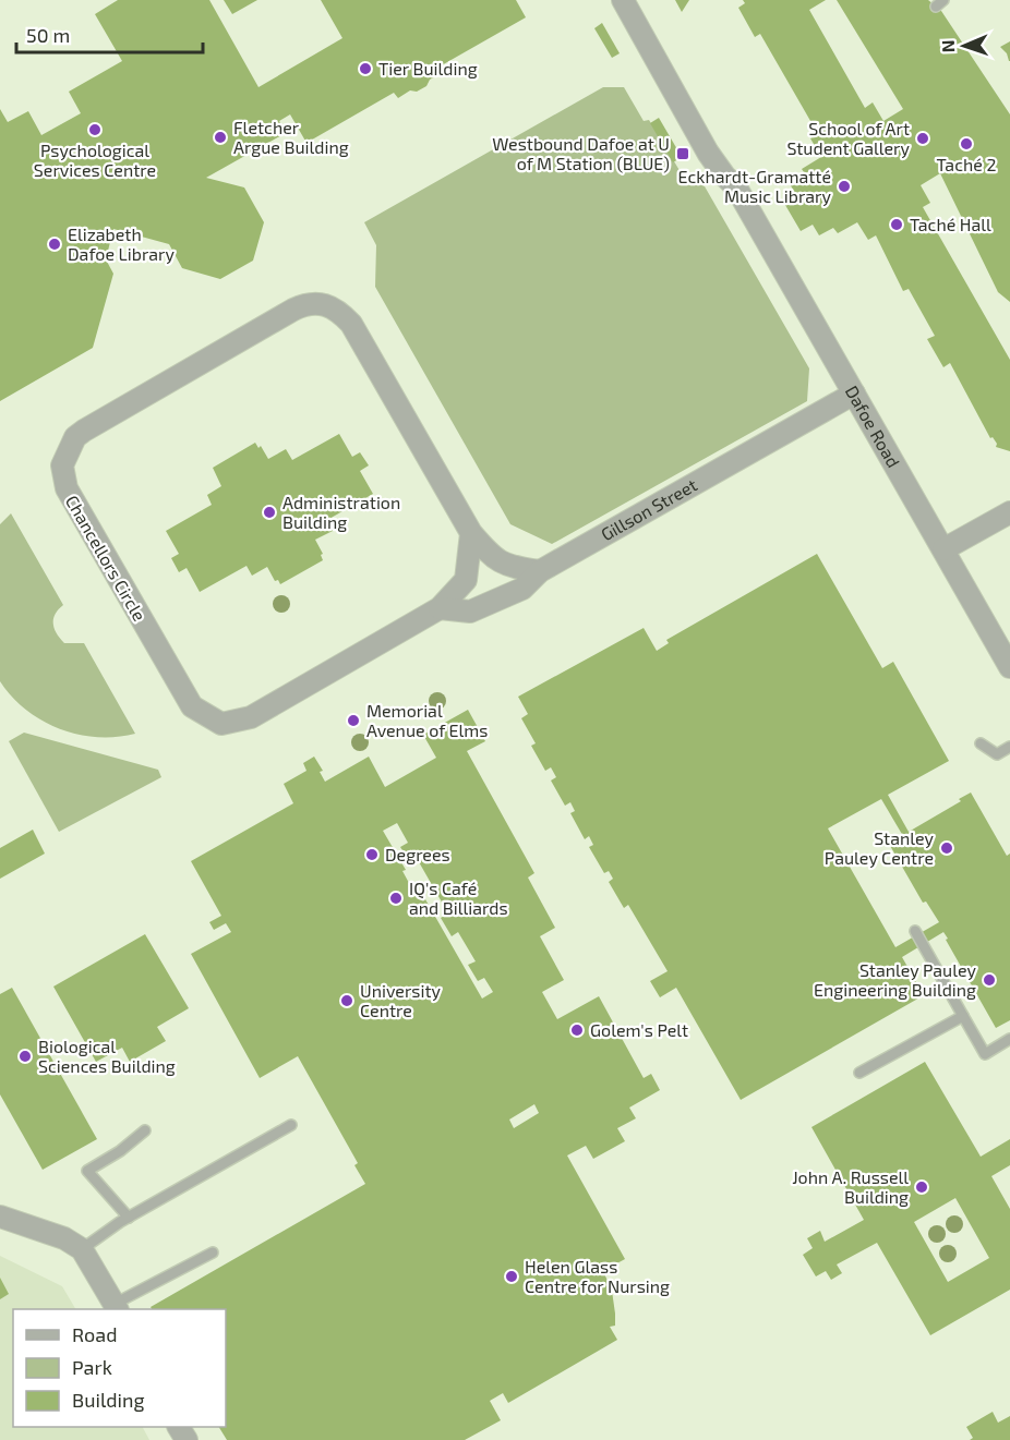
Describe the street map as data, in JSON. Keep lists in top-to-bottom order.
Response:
{
  "streets": {
    "street": ["Dafoe Road", "Gillson Street", "Chancellors Circle"]
  },
  "crossings": [
    ["Dafoe Road", "Gillson Street"],
    ["Gillson Street", "Chancellors Circle"]
  ],
  "places": {
    "other": [
      "Tier Building",
      "Psychological Services Centre",
      "Fletcher Argue Building",
      "School of Art Student Gallery",
      "Taché 2",
      "Eckhardt-Gramatté Music Library",
      "Taché Hall",
      "Elizabeth Dafoe Library",
      "Administration Building",
      "Memorial Avenue of Elms",
      "Stanley Pauley Centre",
      "Degrees",
      "IQ's Café and Billiards",
      "Stanley Pauley Engineering Building",
      "University Centre",
      "Golem's Pelt",
      "Biological Sciences Building",
      "John A. Russell Building",
      "Helen Glass Centre for Nursing"
    ],
    "transit": ["Westbound Dafoe at U of M Station (BLUE)"]
  },
  "legend": ["Road", "Park", "Building"],
  "scale_bar": "50 m",
  "north": "left"
}
